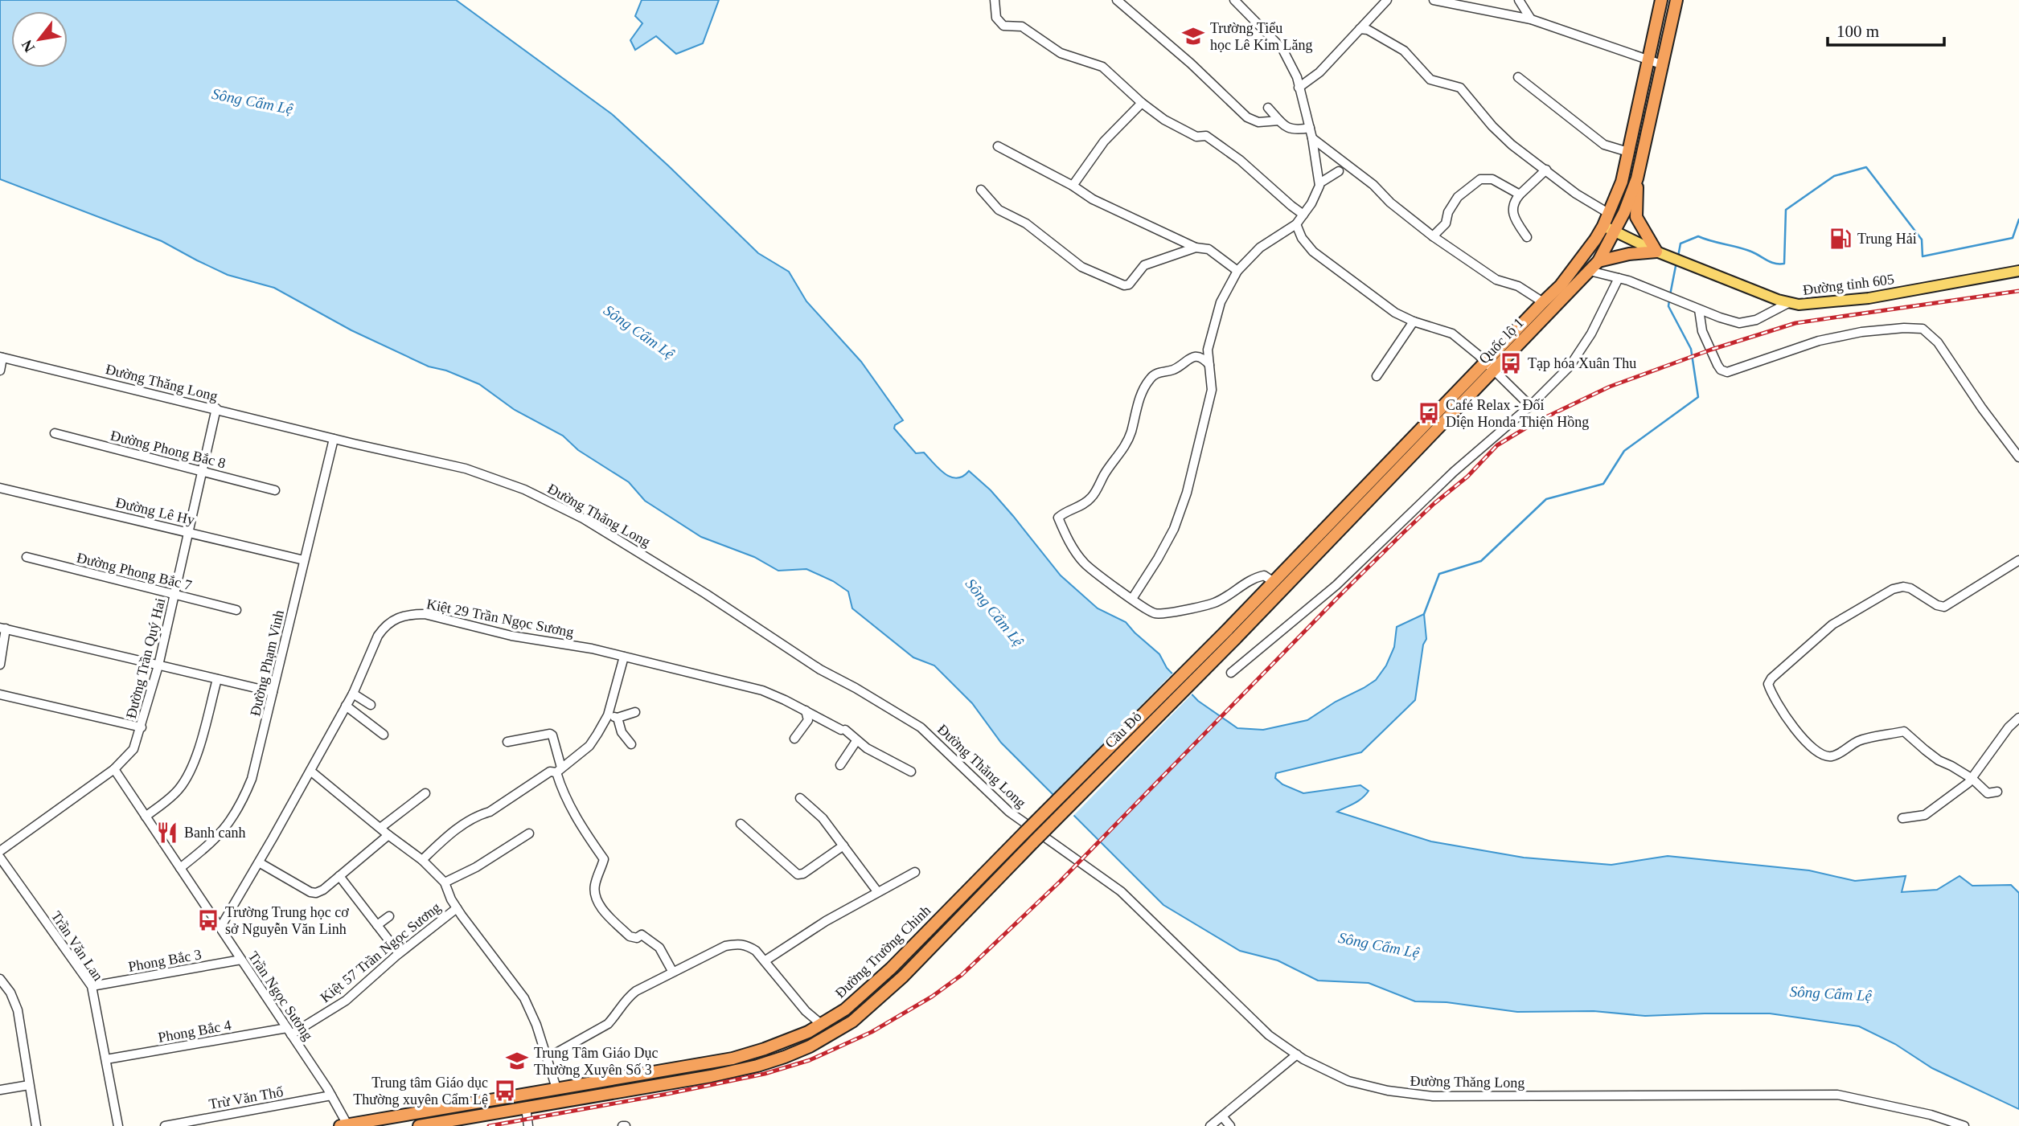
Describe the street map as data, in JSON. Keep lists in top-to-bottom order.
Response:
{
  "streets": {
    "highway": ["Quốc lộ 1", "Cầu Đỏ", "Đường Trường Chinh"],
    "main road": ["Đường tỉnh 605"],
    "street": [
      "Đường Thăng Long",
      "Đường Phong Bắc 8",
      "Đường Lê Hy",
      "Đường Phong Bắc 7",
      "Kiệt 29 Trần Ngọc Sương",
      "Đường Trần Quý Hai",
      "Đường Phạm Vinh",
      "Trần Văn Lan",
      "Kiệt 57 Trần Ngọc Sương",
      "Phong Bắc 3",
      "Trần Ngọc Sương",
      "Phong Bắc 4",
      "Trừ Văn Thố"
    ]
  },
  "crossings": [
    ["Đường tỉnh 605", "Quốc lộ 1"],
    ["Quốc lộ 1", "Cầu Đỏ"],
    ["Đường Thăng Long", "Đường Trần Quý Hai"],
    ["Đường Thăng Long", "Đường Phạm Vinh"],
    ["Đường Phong Bắc 8", "Đường Trần Quý Hai"],
    ["Đường Lê Hy", "Đường Trần Quý Hai"],
    ["Đường Lê Hy", "Đường Phạm Vinh"],
    ["Đường Phong Bắc 7", "Đường Trần Quý Hai"],
    ["Kiệt 29 Trần Ngọc Sương", "Trần Ngọc Sương"],
    ["Đường Trần Quý Hai", "Trần Ngọc Sương"],
    ["Đường Phạm Vinh", "Trần Ngọc Sương"],
    ["Cầu Đỏ", "Đường Trường Chinh"],
    ["Trần Văn Lan", "Phong Bắc 3"],
    ["Trần Văn Lan", "Phong Bắc 4"],
    ["Đường Trường Chinh", "Trần Ngọc Sương"],
    ["Kiệt 57 Trần Ngọc Sương", "Trần Ngọc Sương"],
    ["Kiệt 57 Trần Ngọc Sương", "Phong Bắc 4"],
    ["Phong Bắc 3", "Trần Ngọc Sương"],
    ["Trần Ngọc Sương", "Phong Bắc 4"],
    ["Trần Ngọc Sương", "Trừ Văn Thố"]
  ],
  "water": ["Sông Cẩm Lệ"],
  "places": {
    "school or university": ["Trường Tiểu học Lê Kim Lăng", "Trung Tâm Giáo Dục Thường Xuyên Số 3"],
    "fuel station": ["Trung Hải"],
    "bus stop": [
      "Tạp hóa Xuân Thu",
      "Café Relax - Đối Diện Honda Thiện Hồng",
      "Trường Trung học cơ sở Nguyễn Văn Linh",
      "Trung tâm Giáo dục Thường xuyên Cẩm Lệ"
    ],
    "restaurant": ["Banh canh"]
  },
  "scale_bar": "100 m",
  "north": "bottom left"
}
